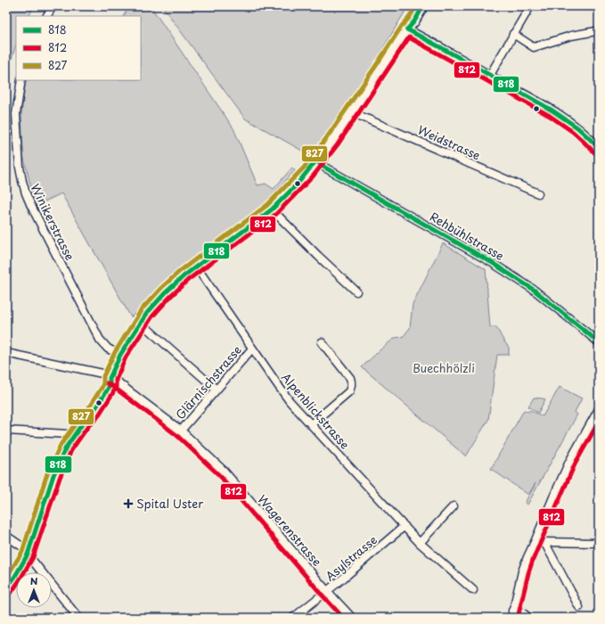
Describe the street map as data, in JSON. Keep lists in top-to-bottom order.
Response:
{
  "streets": {
    "street": [
      "Weidstrasse",
      "Winikerstrasse",
      "Rehbühlstrasse",
      "Glärnischstrasse",
      "Alpenblickstrasse",
      "Wagerenstrasse",
      "Asylstrasse"
    ]
  },
  "crossings": [
    ["Glärnischstrasse", "Alpenblickstrasse"],
    ["Glärnischstrasse", "Wagerenstrasse"],
    ["Alpenblickstrasse", "Asylstrasse"],
    ["Wagerenstrasse", "Asylstrasse"]
  ],
  "parks": ["Buechhölzli"],
  "places": {
    "health": ["Spital Uster"]
  },
  "lines": ["transit line 818", "transit line 827", "transit line 812"],
  "legend": ["818", "812", "827"],
  "north": "top"
}
